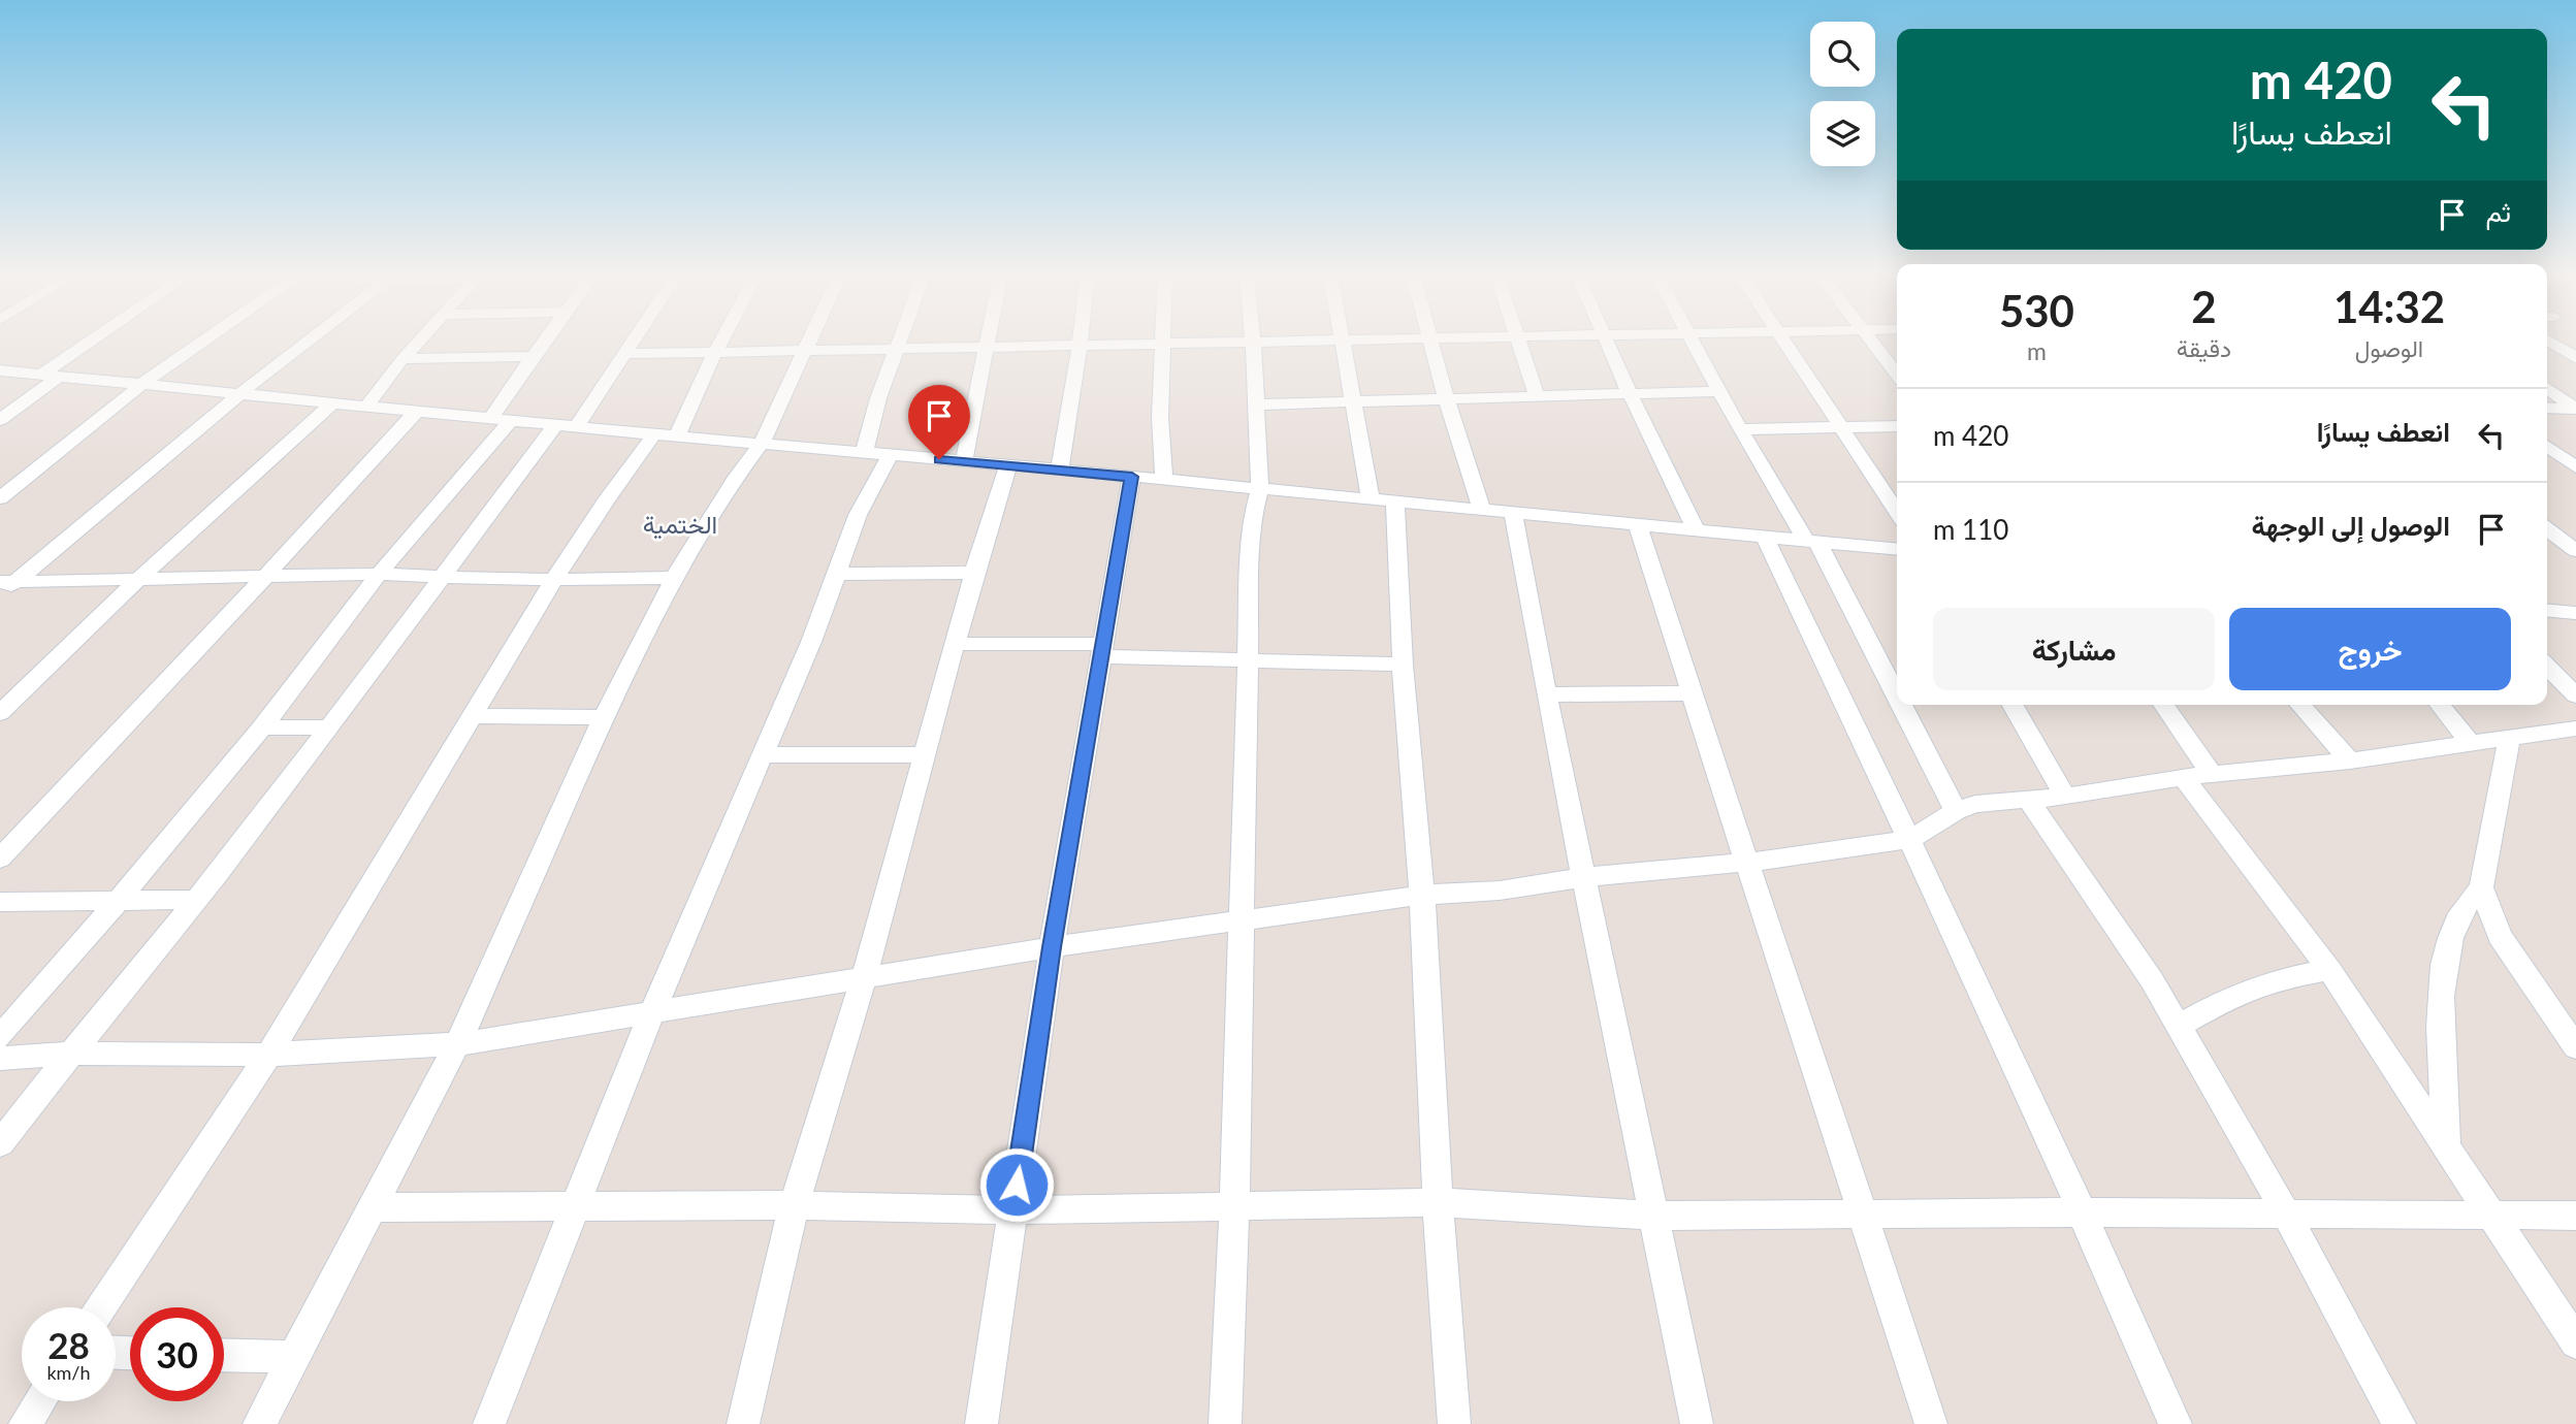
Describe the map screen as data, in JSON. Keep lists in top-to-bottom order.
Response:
{
  "districts": ["الختمية"],
  "page": {
    "turn": ["420 m", "انعطف يسارًا"],
    "then": "ثم",
    "eta": [
      "14:32",
      "الوصول",
      "2",
      "دقيقة",
      "530",
      "m"
    ],
    "list": [
      {
        "name": "انعطف يسارًا",
        "value": "420 m"
      },
      {
        "name": "الوصول إلى الوجهة",
        "value": "110 m"
      }
    ],
    "buttons": ["خروج", "مشاركة"],
    "speed": "28 km/h",
    "limit": "30"
  }
}
